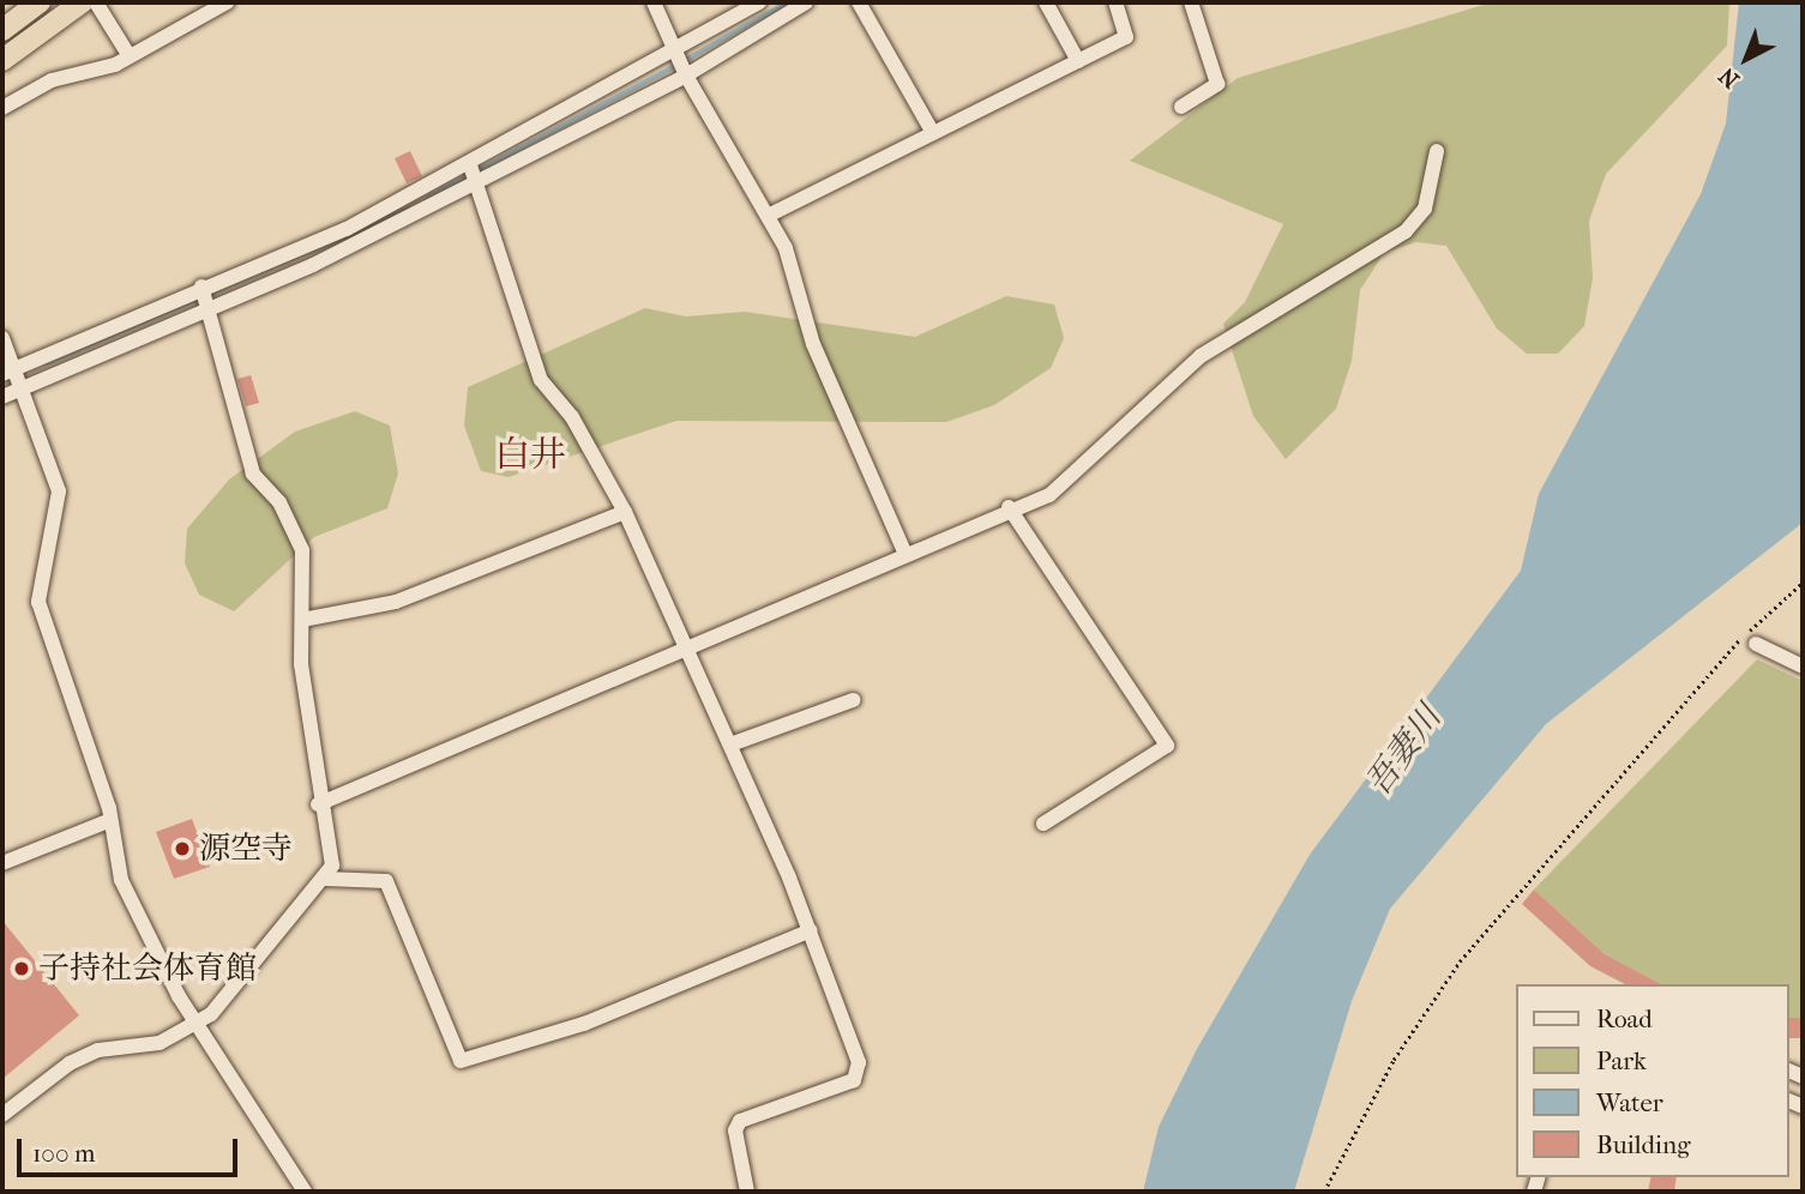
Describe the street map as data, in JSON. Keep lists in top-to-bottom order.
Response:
{
  "districts": ["白井"],
  "water": ["吾妻川"],
  "places": ["源空寺", "子持社会体育館"],
  "legend": [
    "Road",
    "Park",
    "Water",
    "Building"
  ],
  "scale_bar": "100 m",
  "north": "bottom left"
}
